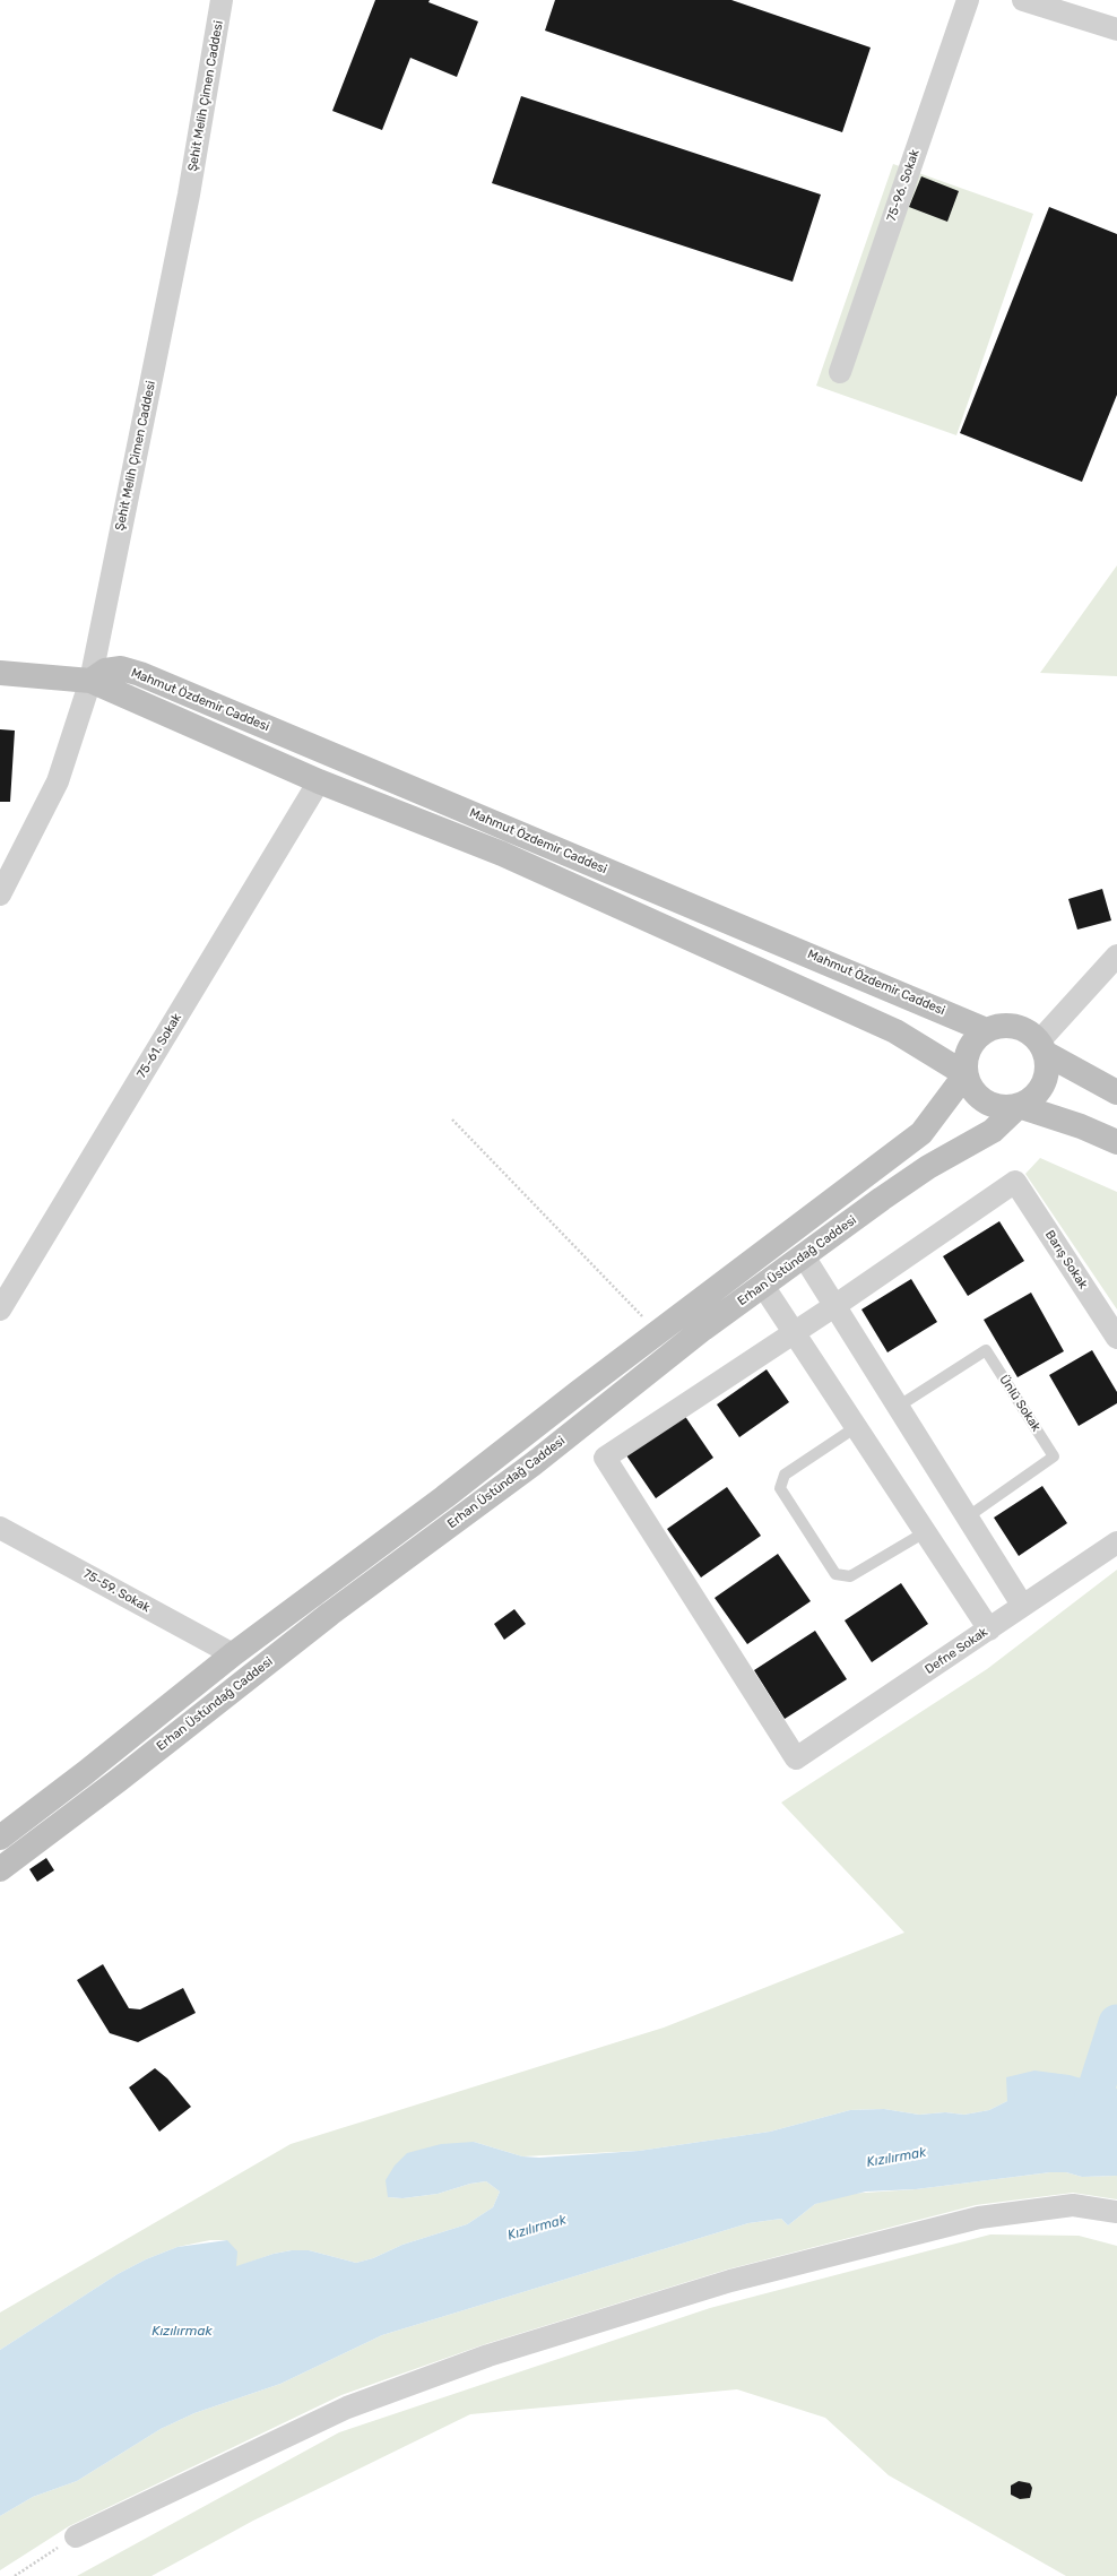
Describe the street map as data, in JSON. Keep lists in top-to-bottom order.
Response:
{
  "streets": {
    "street": [
      "Şehit Melih Çimen Caddesi",
      "75-96. Sokak",
      "Mahmut Özdemir Caddesi",
      "75-61. Sokak",
      "Barış Sokak",
      "Erhan Üstündağ Caddesi",
      "75-59. Sokak",
      "Defne Sokak"
    ],
    "lane": ["Ünlü Sokak"]
  },
  "crossings": [
    ["Şehit Melih Çimen Caddesi", "Mahmut Özdemir Caddesi"],
    ["Mahmut Özdemir Caddesi", "75-61. Sokak"],
    ["Mahmut Özdemir Caddesi", "Erhan Üstündağ Caddesi"],
    ["Erhan Üstündağ Caddesi", "75-59. Sokak"]
  ],
  "water": ["Kızılırmak"]
}
